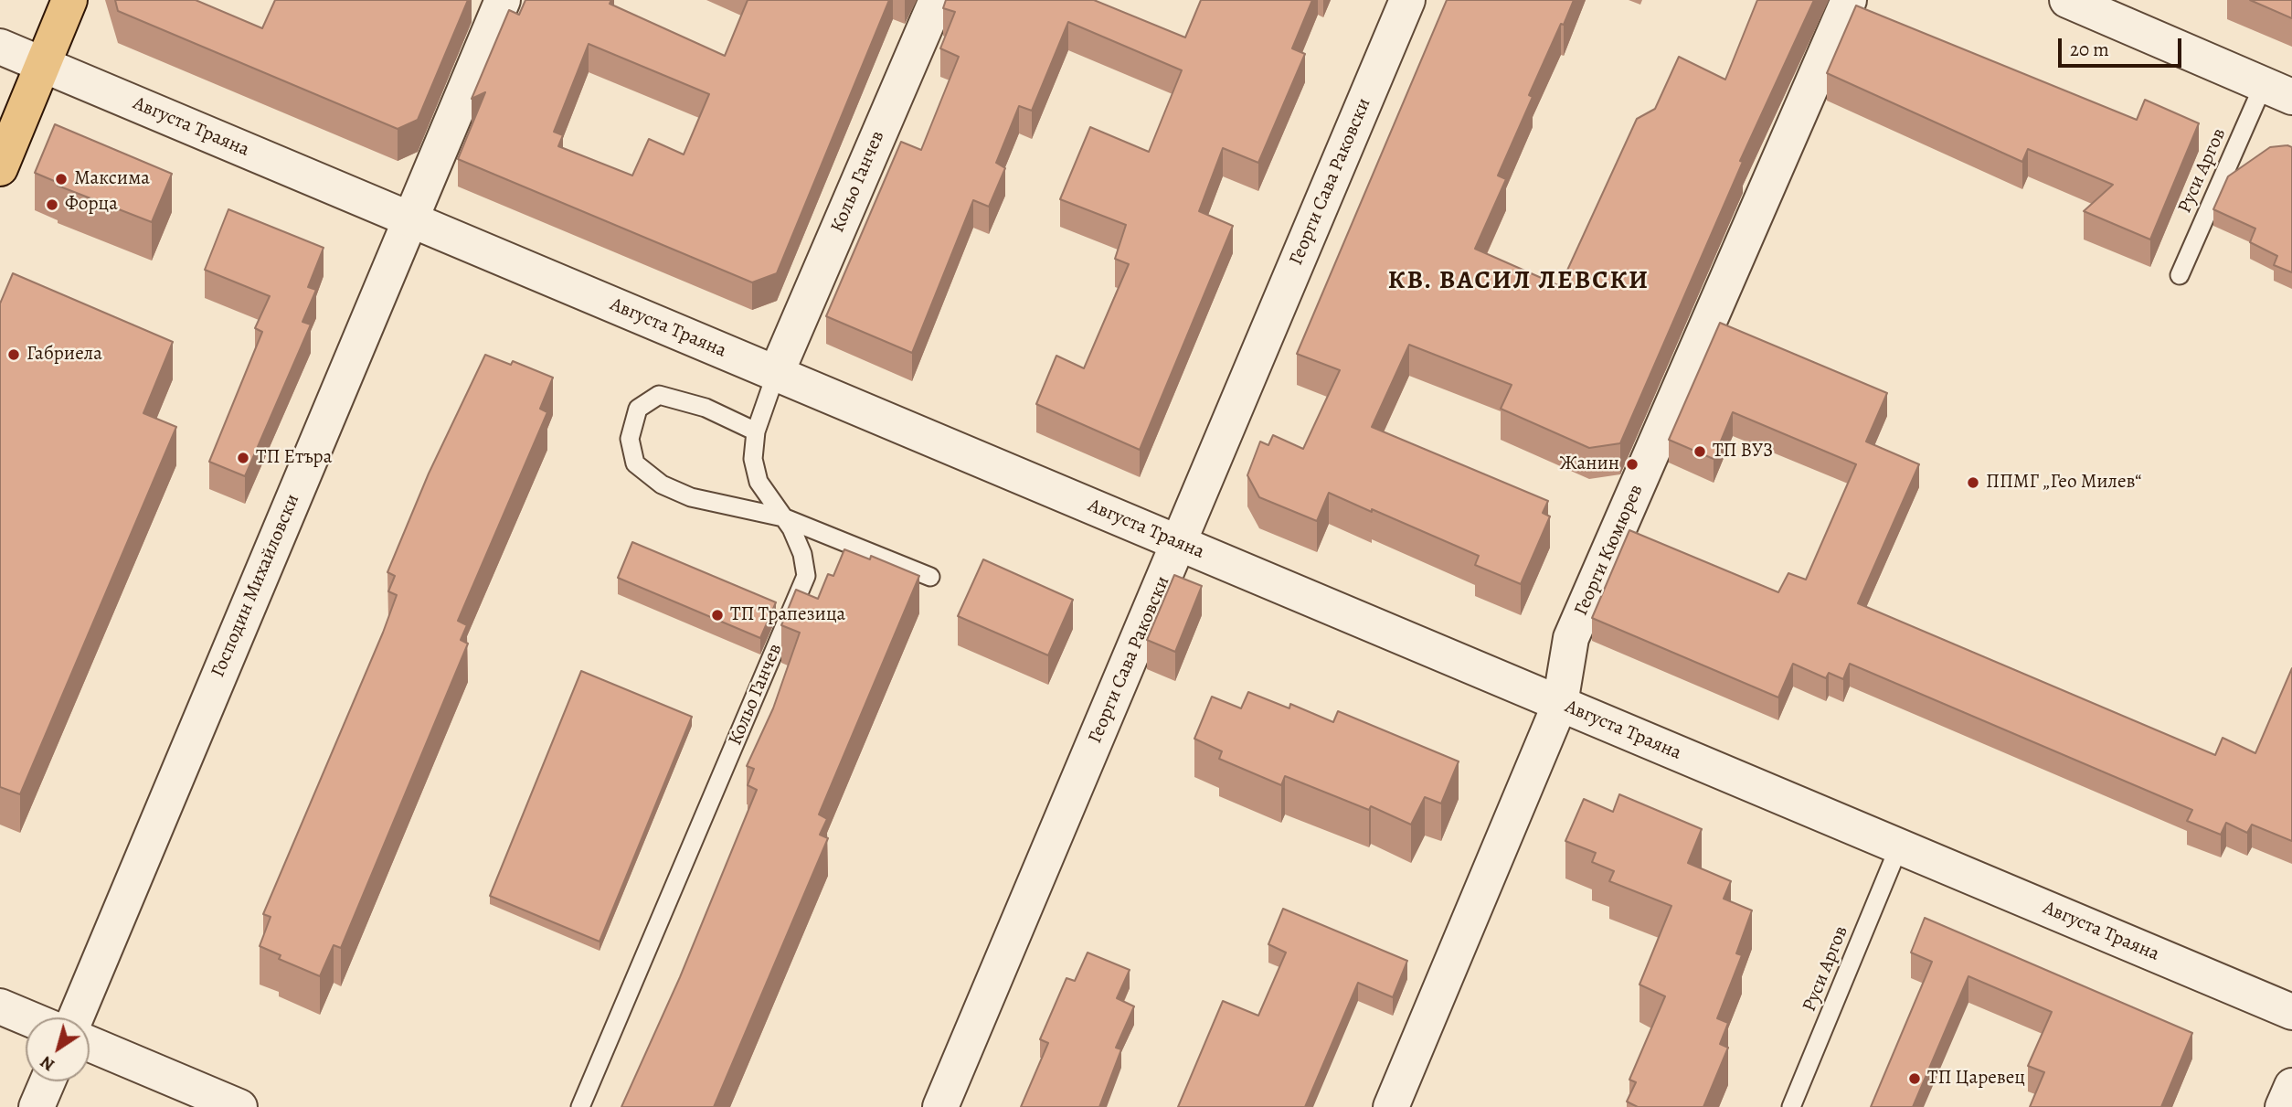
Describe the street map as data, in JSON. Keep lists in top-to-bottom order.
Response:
{
  "streets": {
    "street": [
      "Августа Траяна",
      "Кольо Ганчев",
      "Георги Сава Раковски",
      "Георги Кюмюрев",
      "Господин Михайловски"
    ],
    "lane": ["Руси Аргов"]
  },
  "crossings": [
    ["Августа Траяна", "Руси Аргов"],
    ["Августа Траяна", "Кольо Ганчев"],
    ["Августа Траяна", "Георги Сава Раковски"],
    ["Августа Траяна", "Георги Кюмюрев"],
    ["Августа Траяна", "Господин Михайловски"]
  ],
  "districts": ["КВ. ВАСИЛ ЛЕВСКИ"],
  "places": [
    "Максима",
    "Форца",
    "Габриела",
    "ТП ВУЗ",
    "ТП Етъра",
    "Жанин",
    "ППМГ „Гео Милев“",
    "ТП Трапезица",
    "ТП Царевец"
  ],
  "scale_bar": "20 m",
  "north": "bottom left"
}
